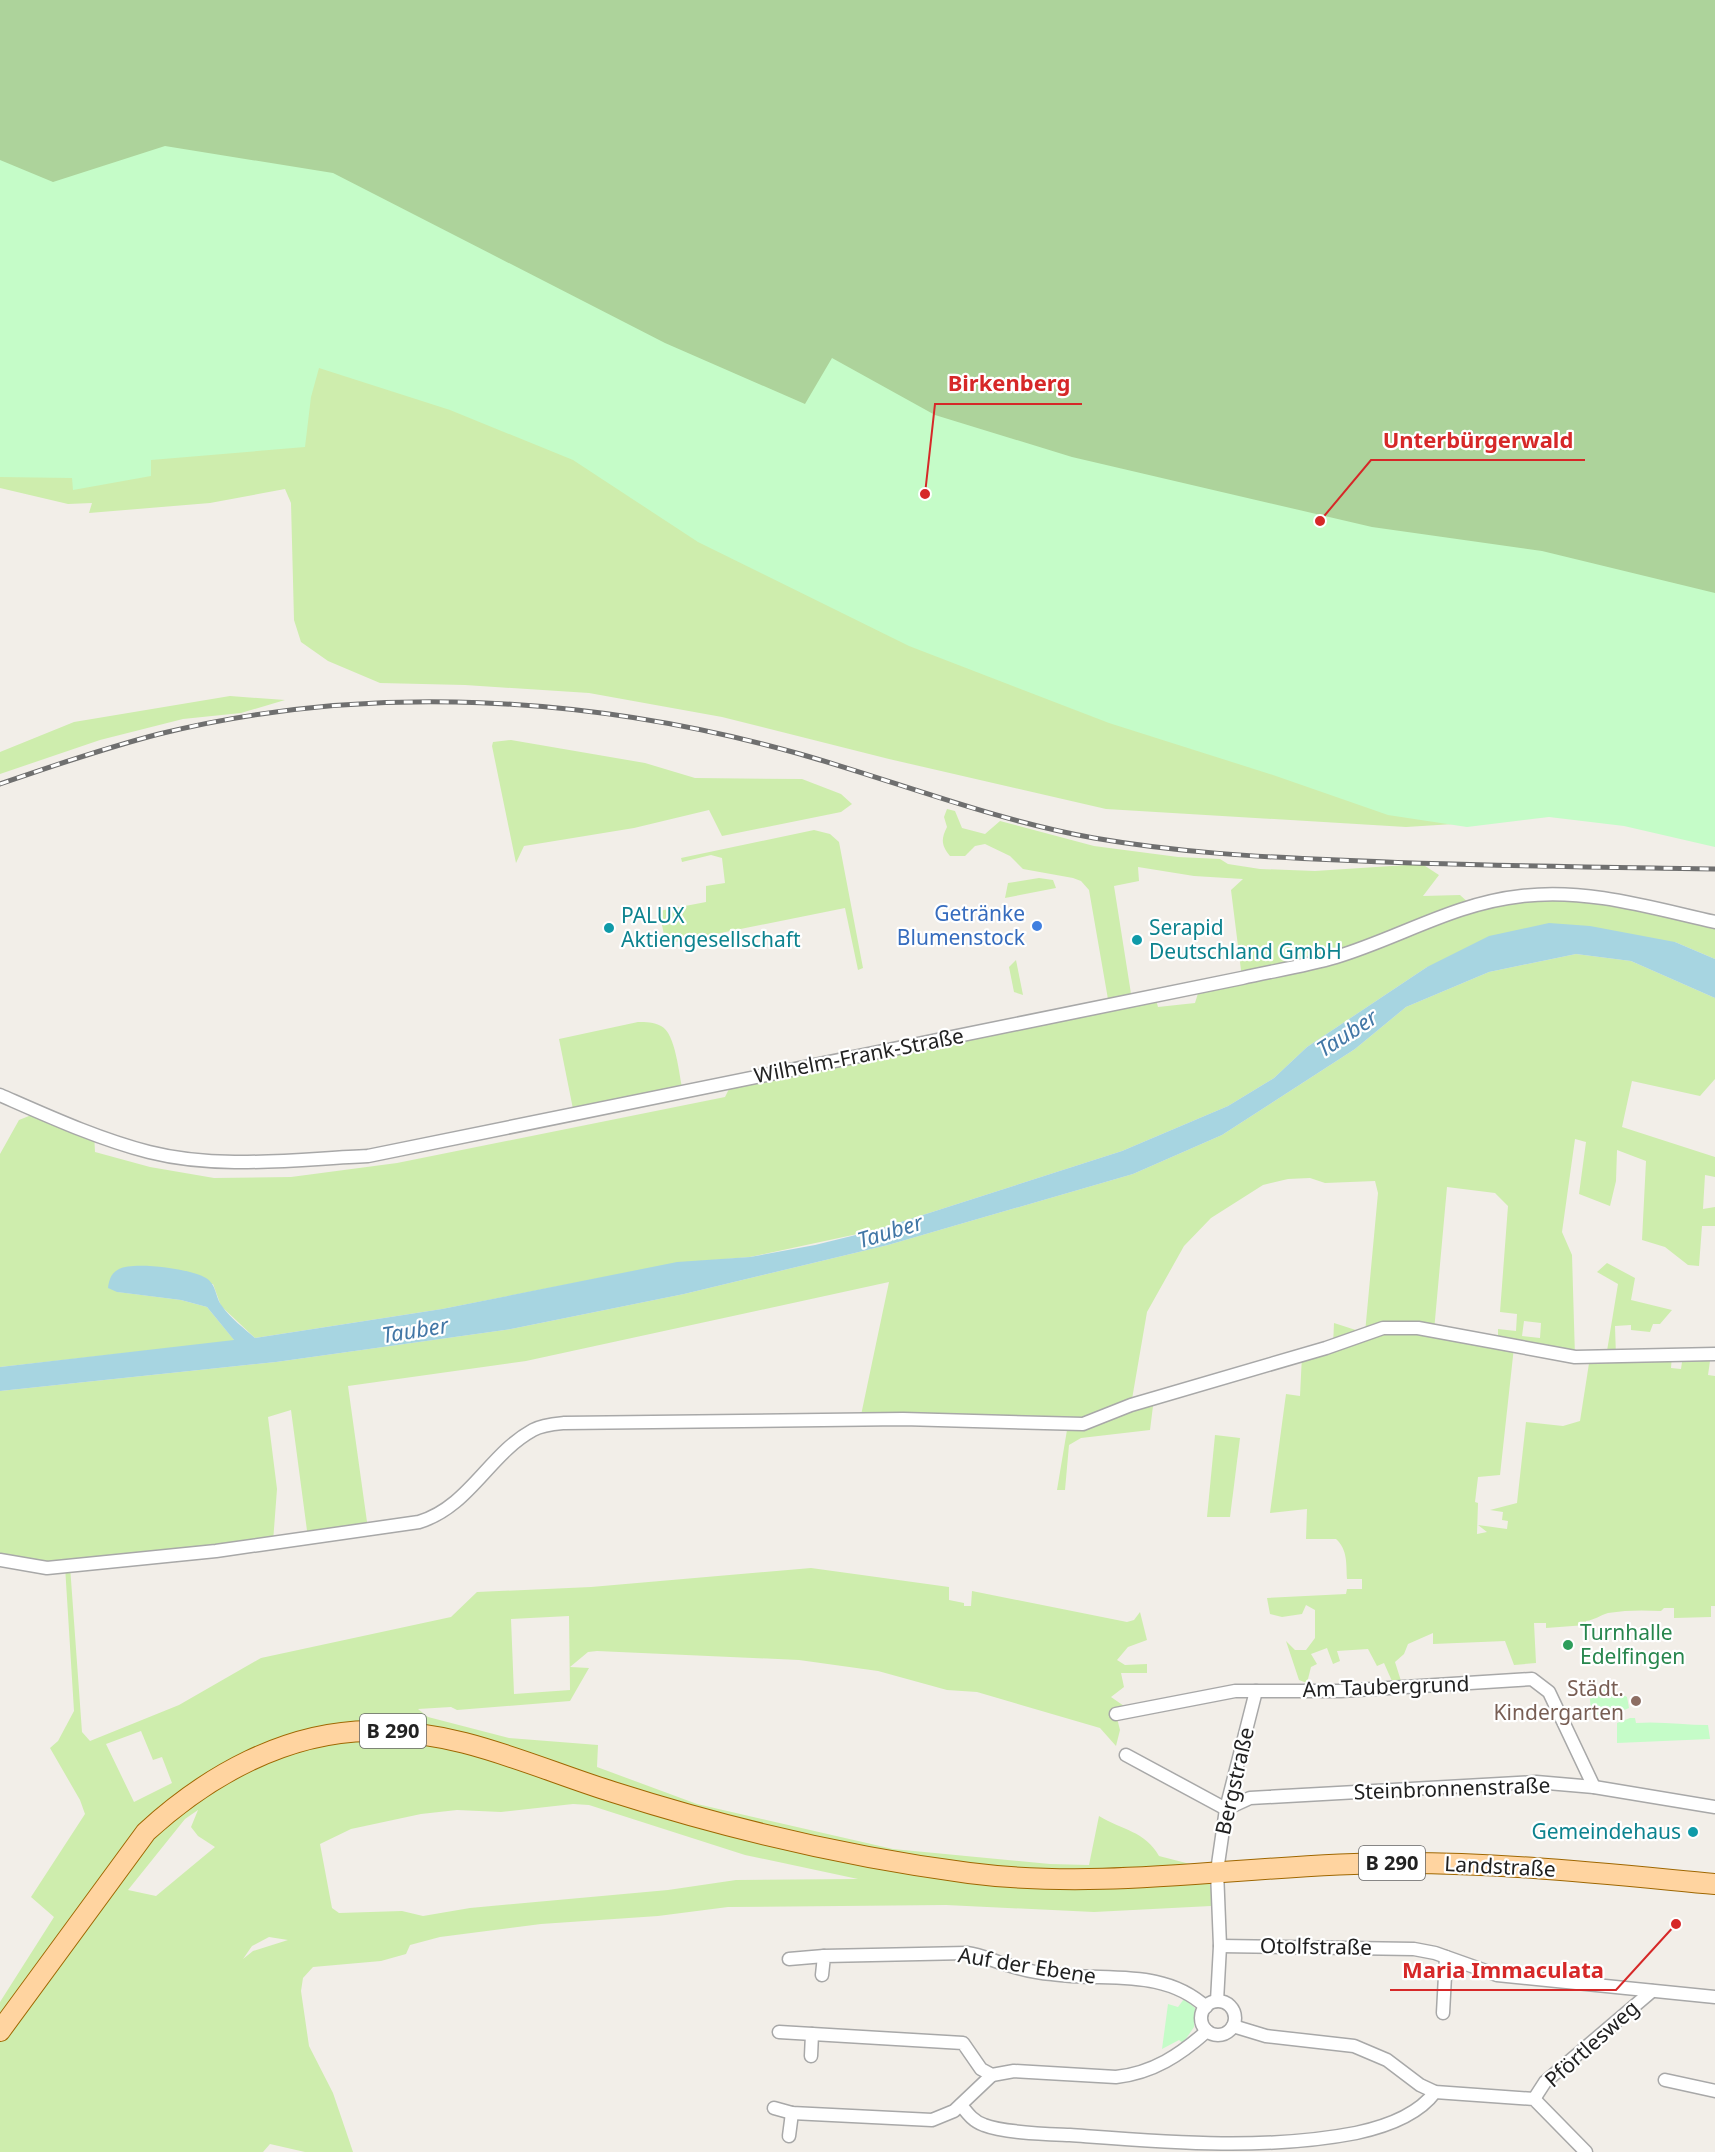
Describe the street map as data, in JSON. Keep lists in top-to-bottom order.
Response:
{
  "streets": {
    "main road": ["B 290", "Landstraße"],
    "street": [
      "Wilhelm-Frank-Straße",
      "Am Taubergrund",
      "Bergstraße",
      "Steinbronnenstraße",
      "Otolfstraße",
      "Auf der Ebene",
      "Pförtlesweg"
    ]
  },
  "crossings": [
    ["Am Taubergrund", "Bergstraße"],
    ["Am Taubergrund", "Steinbronnenstraße"],
    ["Bergstraße", "Steinbronnenstraße"],
    ["Bergstraße", "Landstraße"],
    ["Bergstraße", "Otolfstraße"],
    ["Bergstraße", "Auf der Ebene"],
    ["Otolfstraße", "Pförtlesweg"]
  ],
  "water": ["Tauber"],
  "places": [
    "Birkenberg",
    "Unterbürgerwald",
    "Getränke Blumenstock",
    "PALUX Aktiengesellschaft",
    "Serapid Deutschland GmbH",
    "Turnhalle Edelfingen",
    "Städt. Kindergarten",
    "Gemeindehaus",
    "Maria Immaculata"
  ]
}
